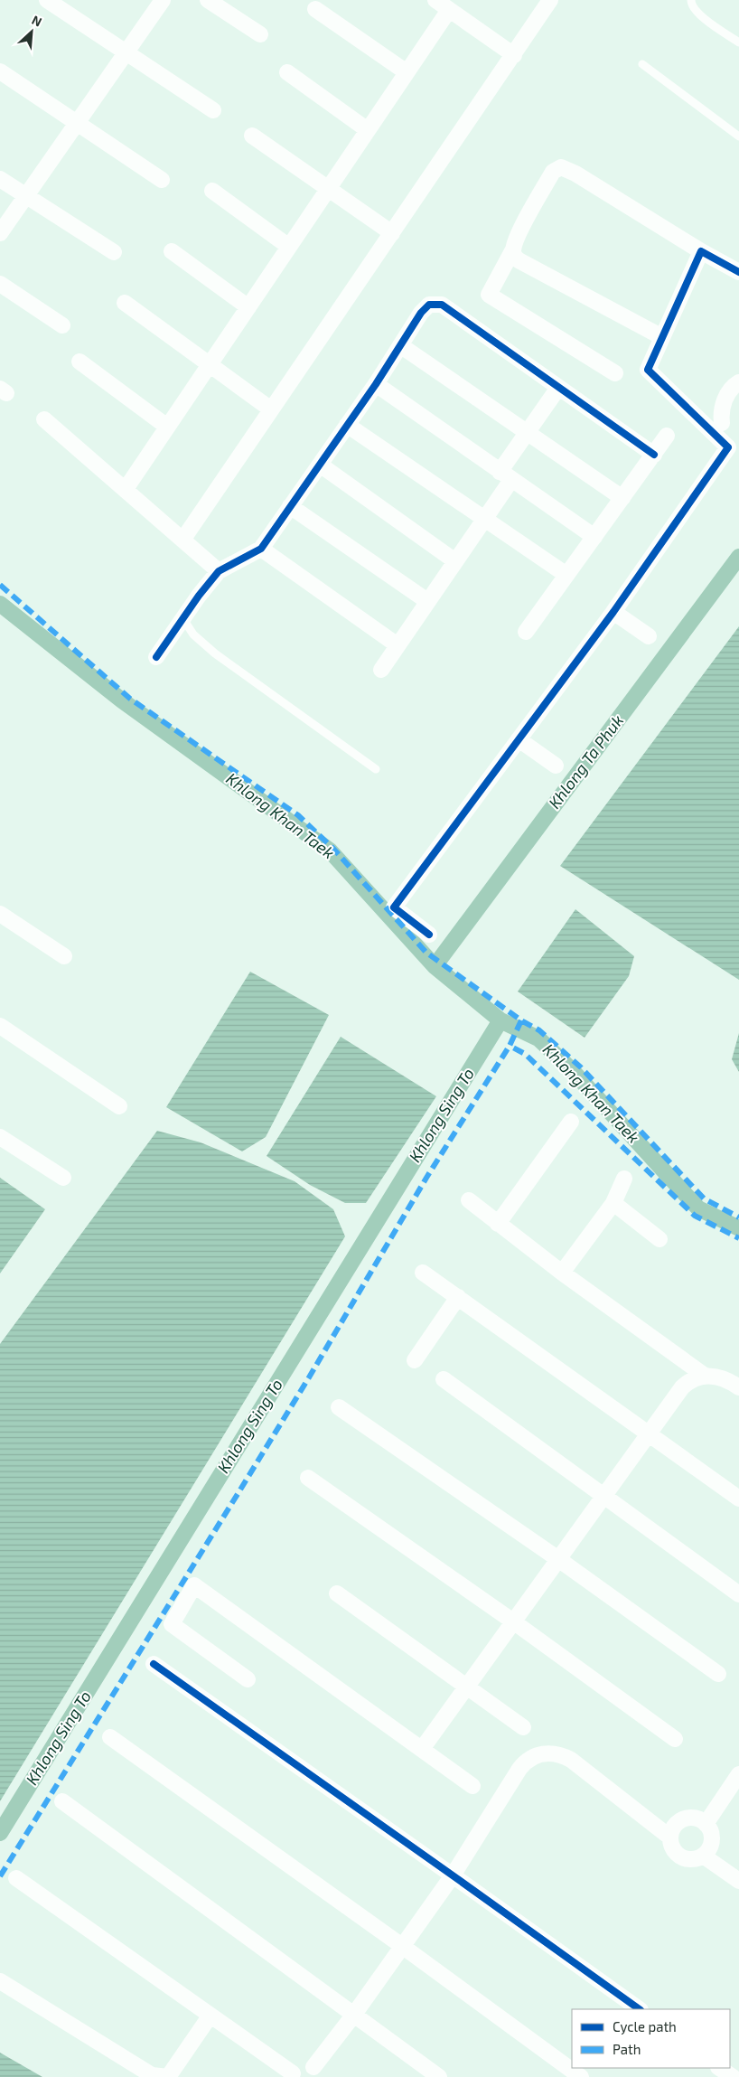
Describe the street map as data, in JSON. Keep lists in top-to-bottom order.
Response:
{
  "water": ["Khlong Ta Phuk", "Khlong Khan Taek", "Khlong Sing To"],
  "legend": ["Cycle path", "Path"],
  "north": "top right"
}
